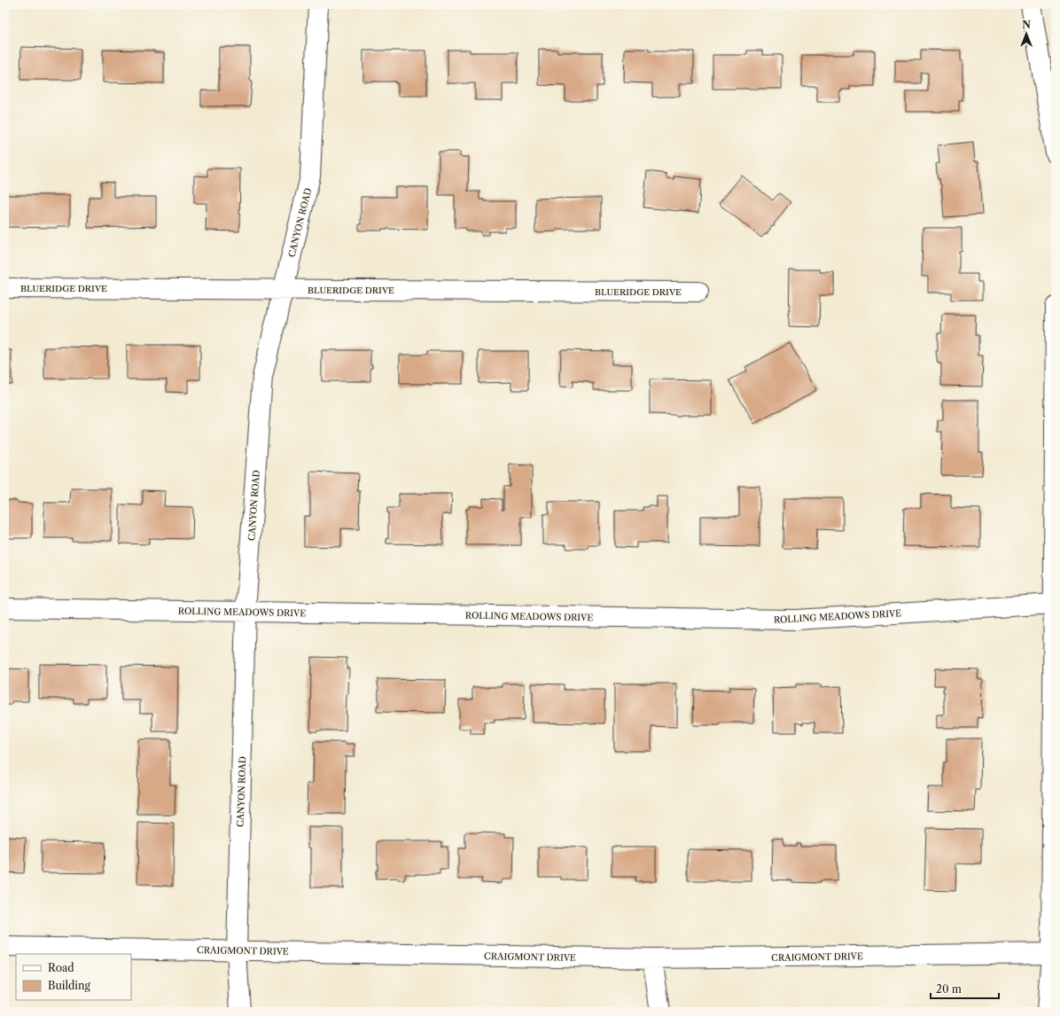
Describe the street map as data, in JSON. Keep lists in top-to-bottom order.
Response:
{
  "streets": {
    "street": [
      "CANYON ROAD",
      "BLUERIDGE DRIVE",
      "ROLLING MEADOWS DRIVE",
      "CRAIGMONT DRIVE"
    ]
  },
  "crossings": [
    ["CANYON ROAD", "BLUERIDGE DRIVE"],
    ["CANYON ROAD", "ROLLING MEADOWS DRIVE"],
    ["CANYON ROAD", "CRAIGMONT DRIVE"]
  ],
  "legend": ["Road", "Building"],
  "scale_bar": "20 m",
  "north": "top"
}
